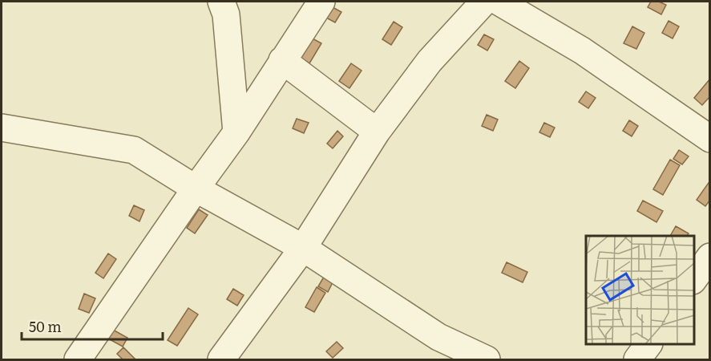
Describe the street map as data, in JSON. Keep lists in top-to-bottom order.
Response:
{
  "scale_bar": "50 m"
}
